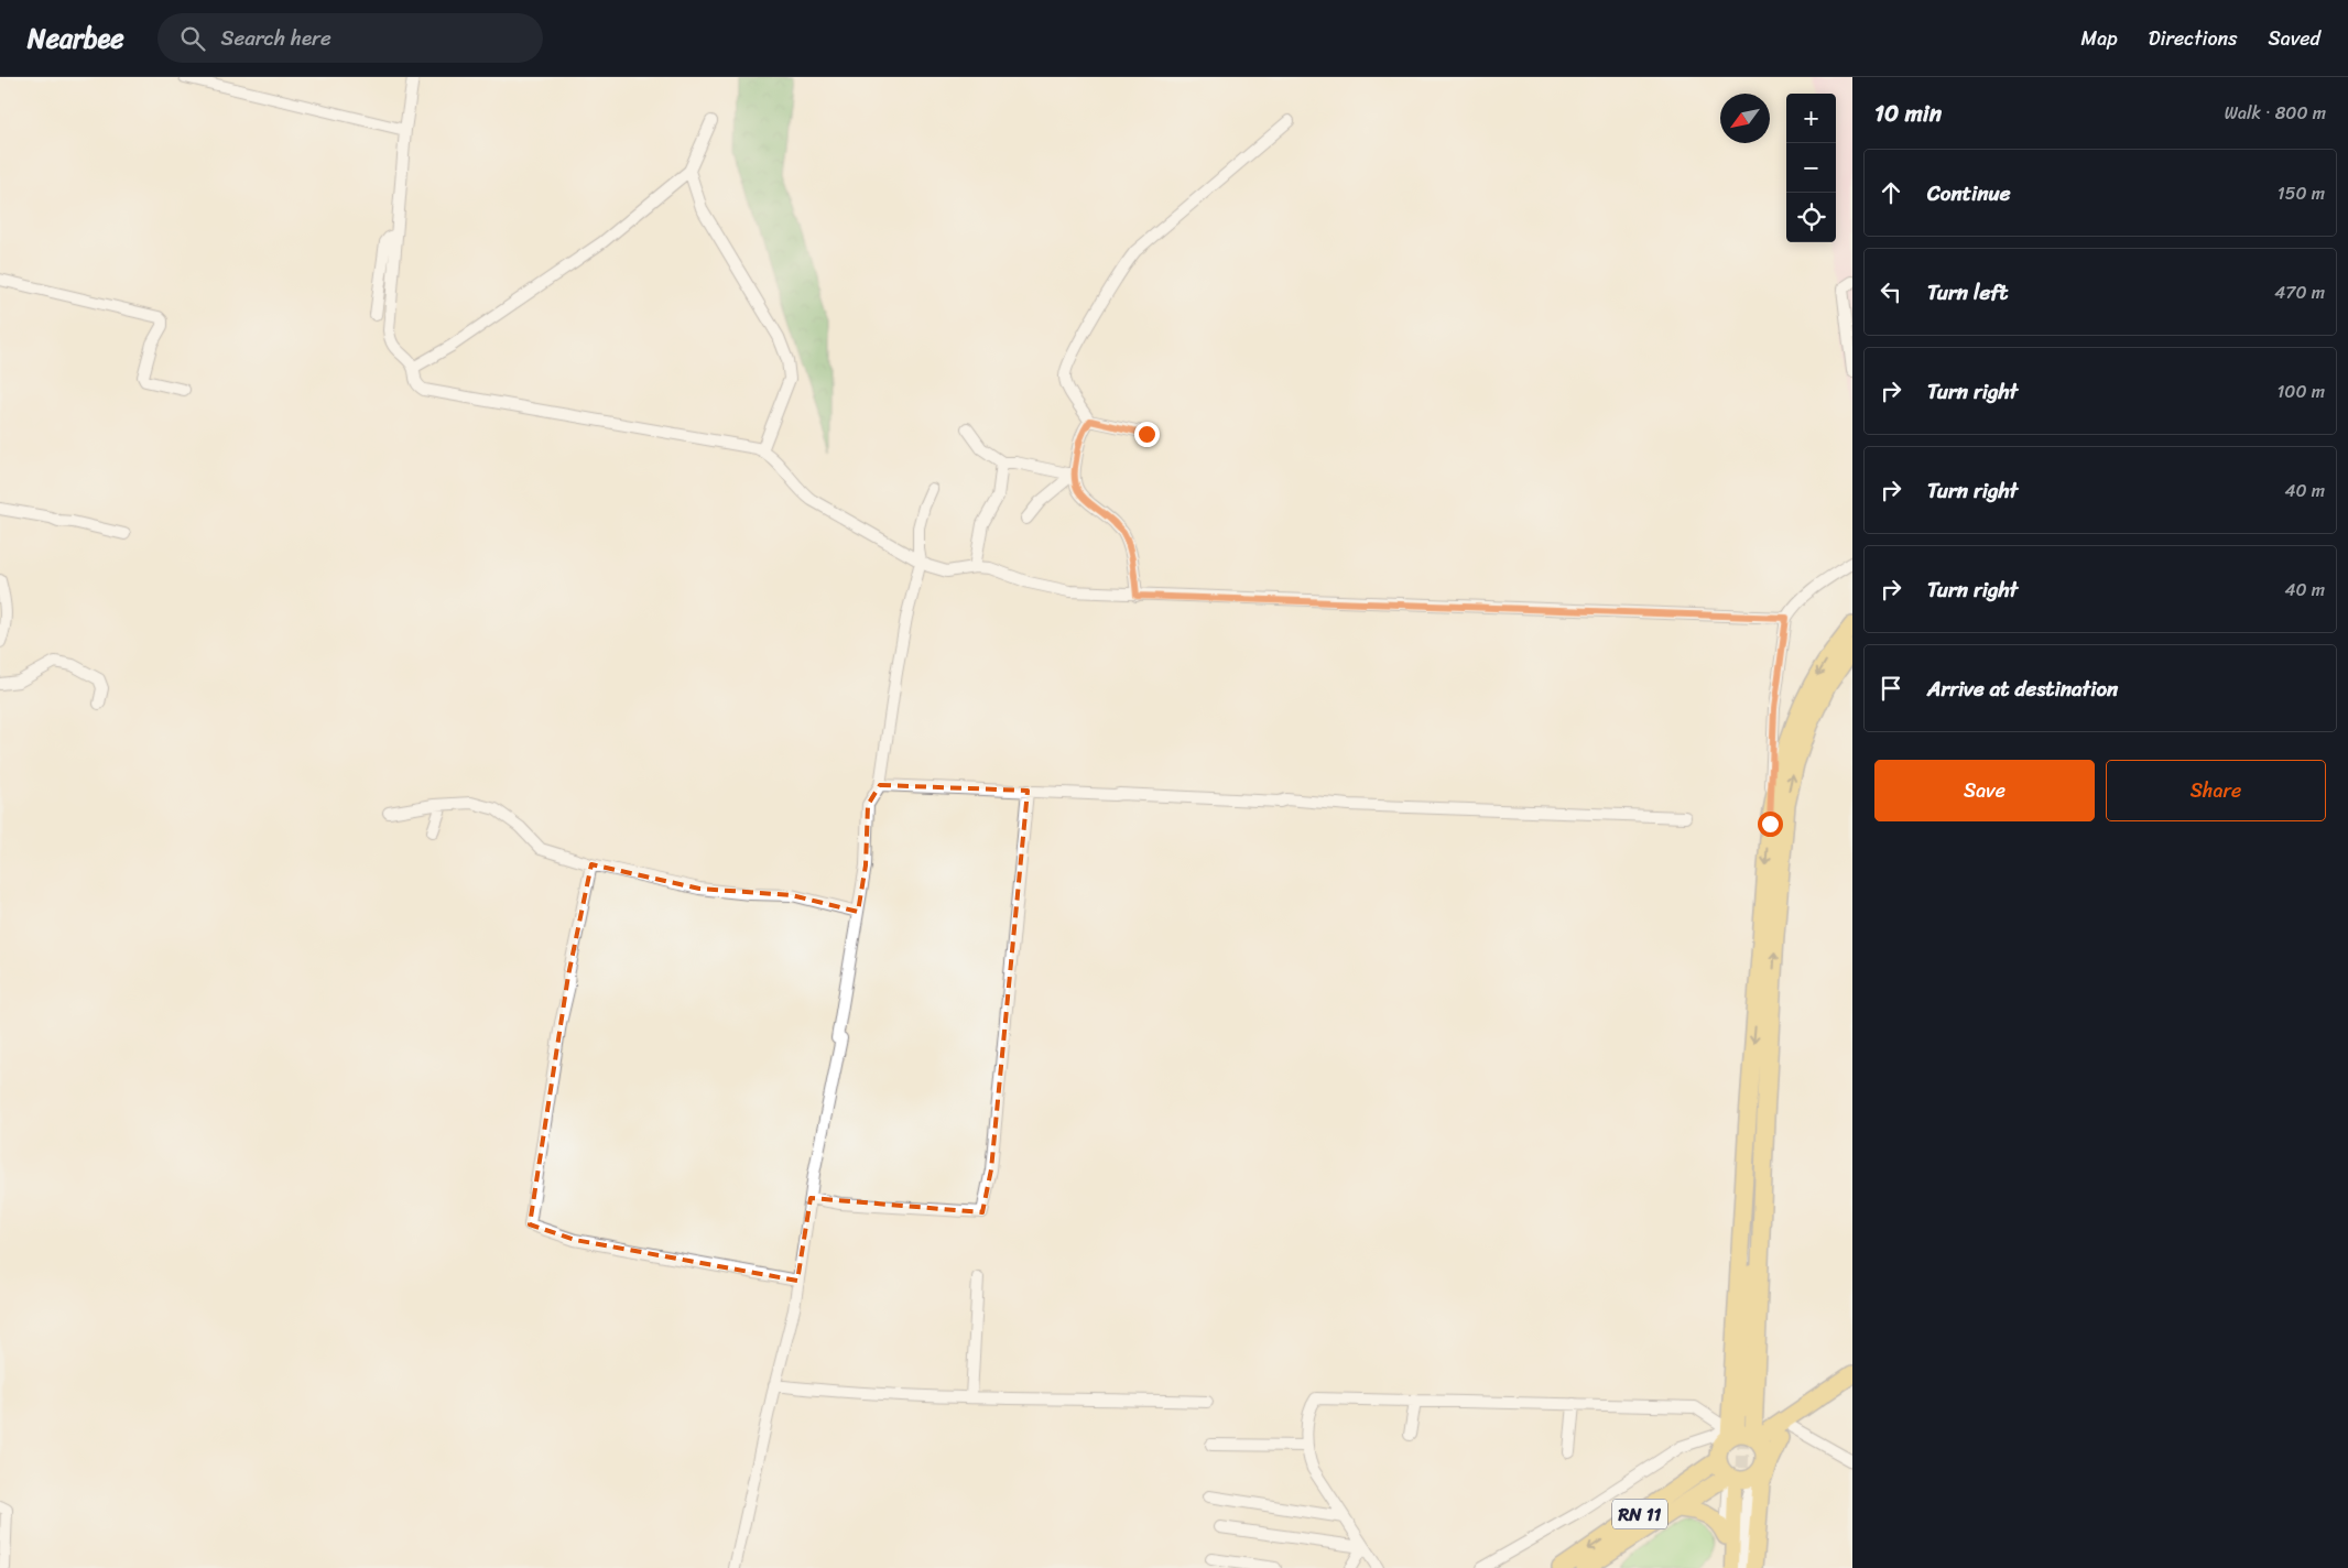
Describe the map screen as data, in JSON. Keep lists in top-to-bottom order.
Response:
{
  "streets": {
    "highway": ["RN 11"]
  },
  "north": "bottom left",
  "page": {
    "header": "Nearbee",
    "search": "Search here",
    "nav": ["Map", "Directions", "Saved"],
    "heading": ["10 min", "Walk · 800 m"],
    "map_buttons": ["+", "−"],
    "list": [
      ["Continue", "150 m"],
      ["Turn left", "470 m"],
      ["Turn right", "100 m"],
      ["Turn right", "40 m"],
      ["Turn right", "40 m"],
      "Arrive at destination"
    ],
    "buttons": ["Save", "Share"]
  }
}
